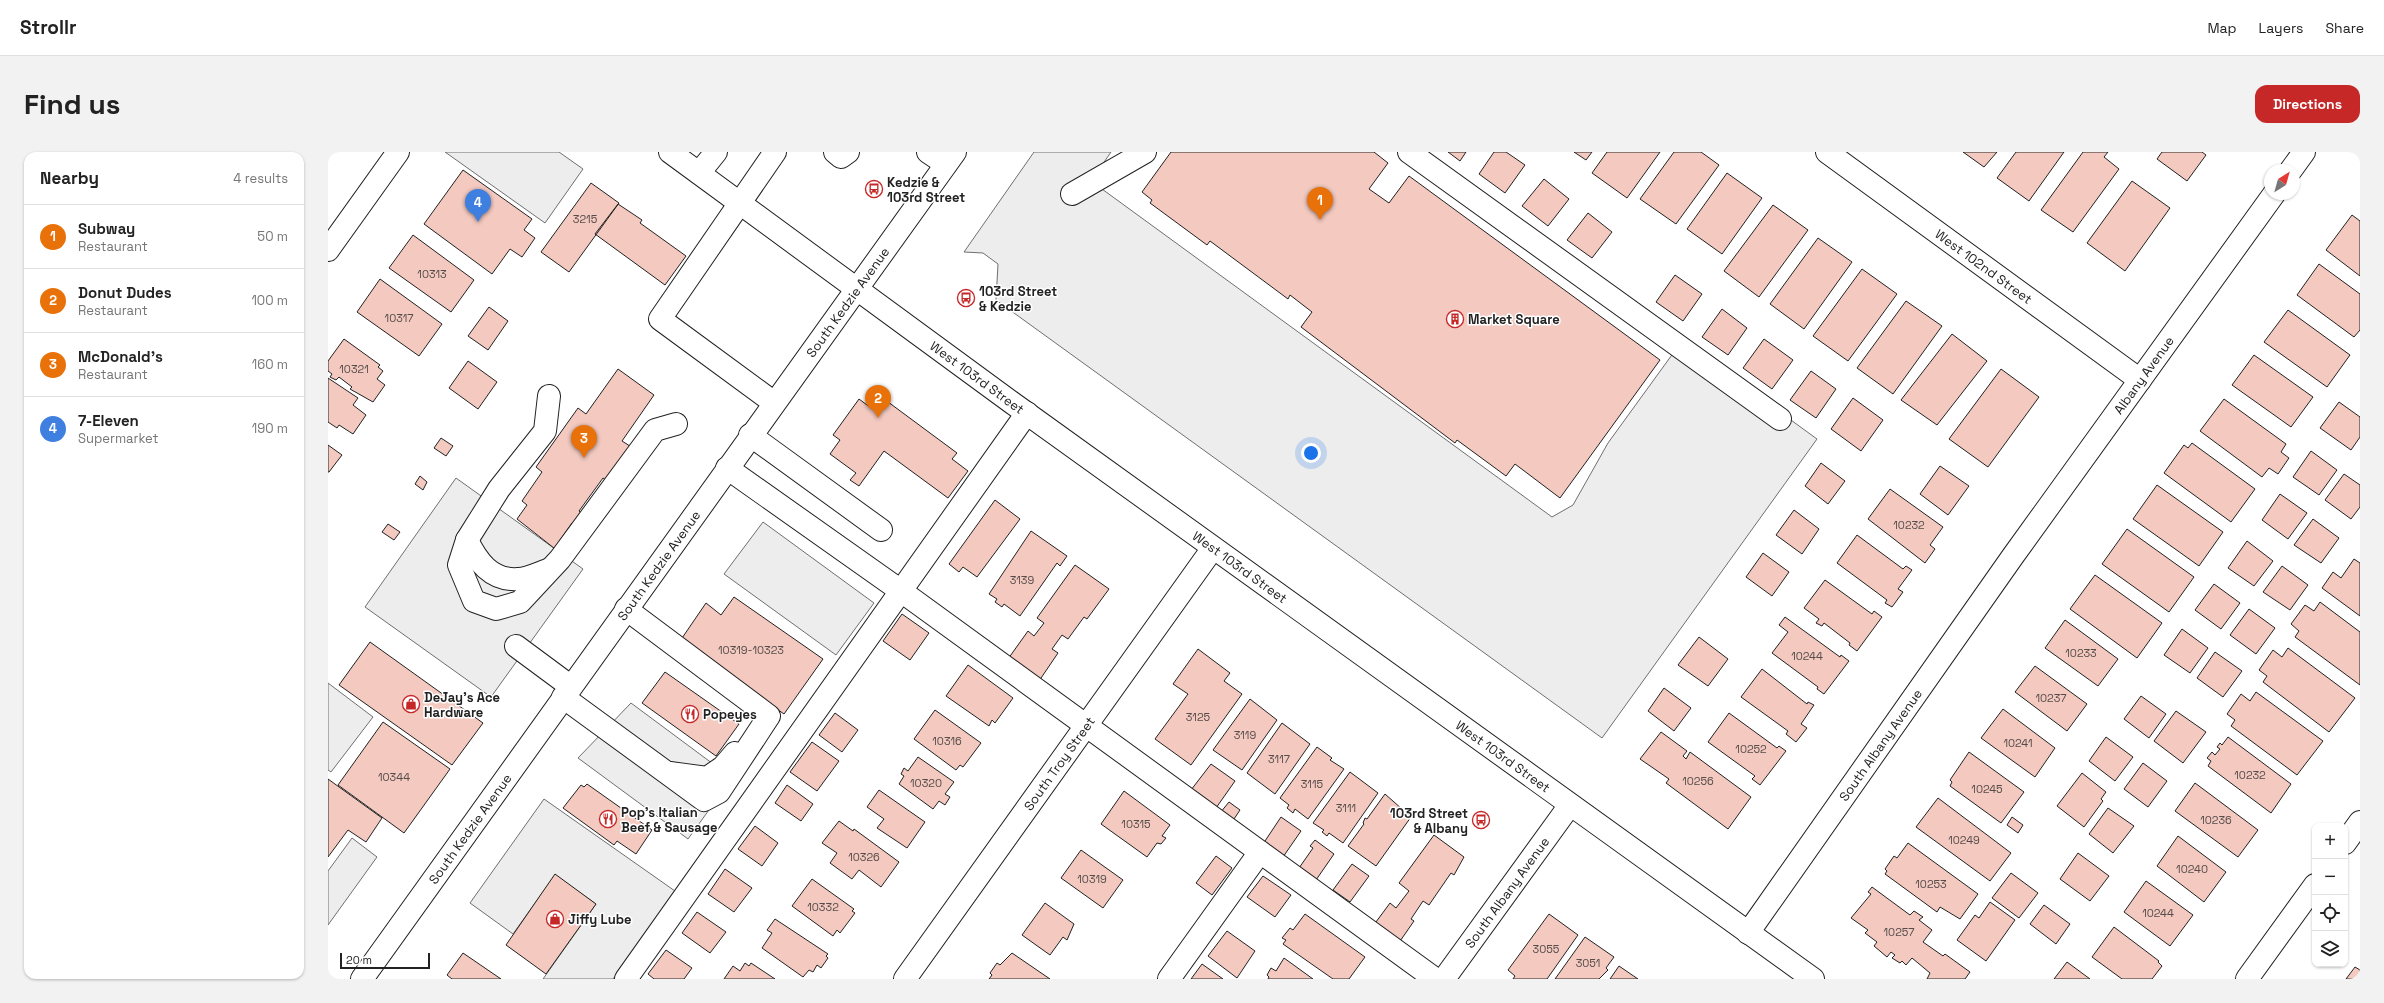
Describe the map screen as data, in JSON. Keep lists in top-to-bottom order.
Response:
{
  "streets": {
    "main road": [
      "West 102nd Street",
      "South Kedzie Avenue",
      "Albany Avenue",
      "West 103rd Street",
      "South Albany Avenue",
      "South Troy Street"
    ]
  },
  "crossings": [
    ["West 102nd Street", "Albany Avenue"],
    ["South Kedzie Avenue", "West 103rd Street"],
    ["Albany Avenue", "South Albany Avenue"],
    ["West 103rd Street", "South Albany Avenue"],
    ["West 103rd Street", "South Troy Street"]
  ],
  "places": {
    "bus stop": ["Kedzie & 103rd Street", "103rd Street & Kedzie", "103rd Street & Albany"],
    "building": ["Market Square"],
    "shop": ["DeJay's Ace Hardware", "Jiffy Lube"],
    "restaurant": ["Popeyes", "Pop's Italian Beef & Sausage"]
  },
  "house_numbers": [
    "3215",
    "10313",
    "10317",
    "10321",
    "10232",
    "3139",
    "10319-10323",
    "10233",
    "10244",
    "10237",
    "3125",
    "3119",
    "10316",
    "10241",
    "10252",
    "3117",
    "10232",
    "10344",
    "10256",
    "10320",
    "3115",
    "10245",
    "3111",
    "10236",
    "10315",
    "10249",
    "10326",
    "10240",
    "10319",
    "10253",
    "10332",
    "10244",
    "10257",
    "3055",
    "3051"
  ],
  "scale_bar": "20 m",
  "north": "top right",
  "page": {
    "header": "Strollr",
    "nav": ["Map", "Layers", "Share"],
    "buttons": "Directions",
    "title": "Find us",
    "heading": ["Nearby", "4 results"],
    "pins": [
      "1",
      "4",
      "2",
      "3"
    ],
    "list": [
      {
        "mark": "1",
        "name": "Subway",
        "note": "Restaurant",
        "value": "50 m"
      },
      {
        "mark": "2",
        "name": "Donut Dudes",
        "note": "Restaurant",
        "value": "100 m"
      },
      {
        "mark": "3",
        "name": "McDonald's",
        "note": "Restaurant",
        "value": "160 m"
      },
      {
        "mark": "4",
        "name": "7-Eleven",
        "note": "Supermarket",
        "value": "190 m"
      }
    ],
    "map_buttons": ["+", "−"],
    "scale": "20 m"
  }
}
